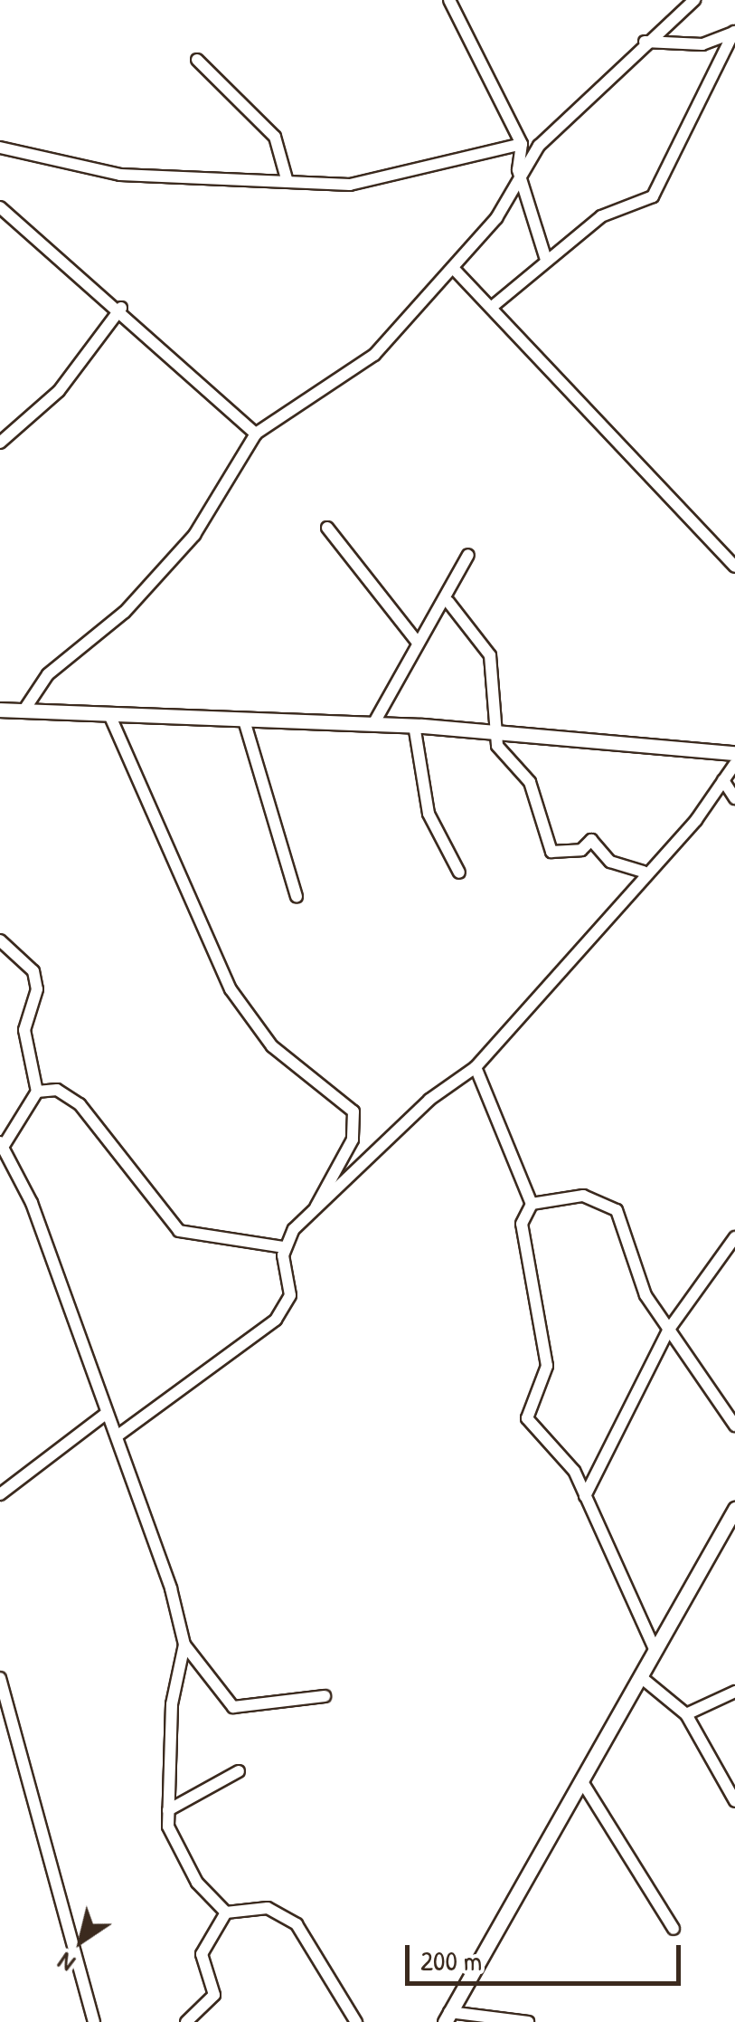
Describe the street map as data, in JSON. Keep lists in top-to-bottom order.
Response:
{
  "scale_bar": "200 m",
  "north": "bottom left"
}
